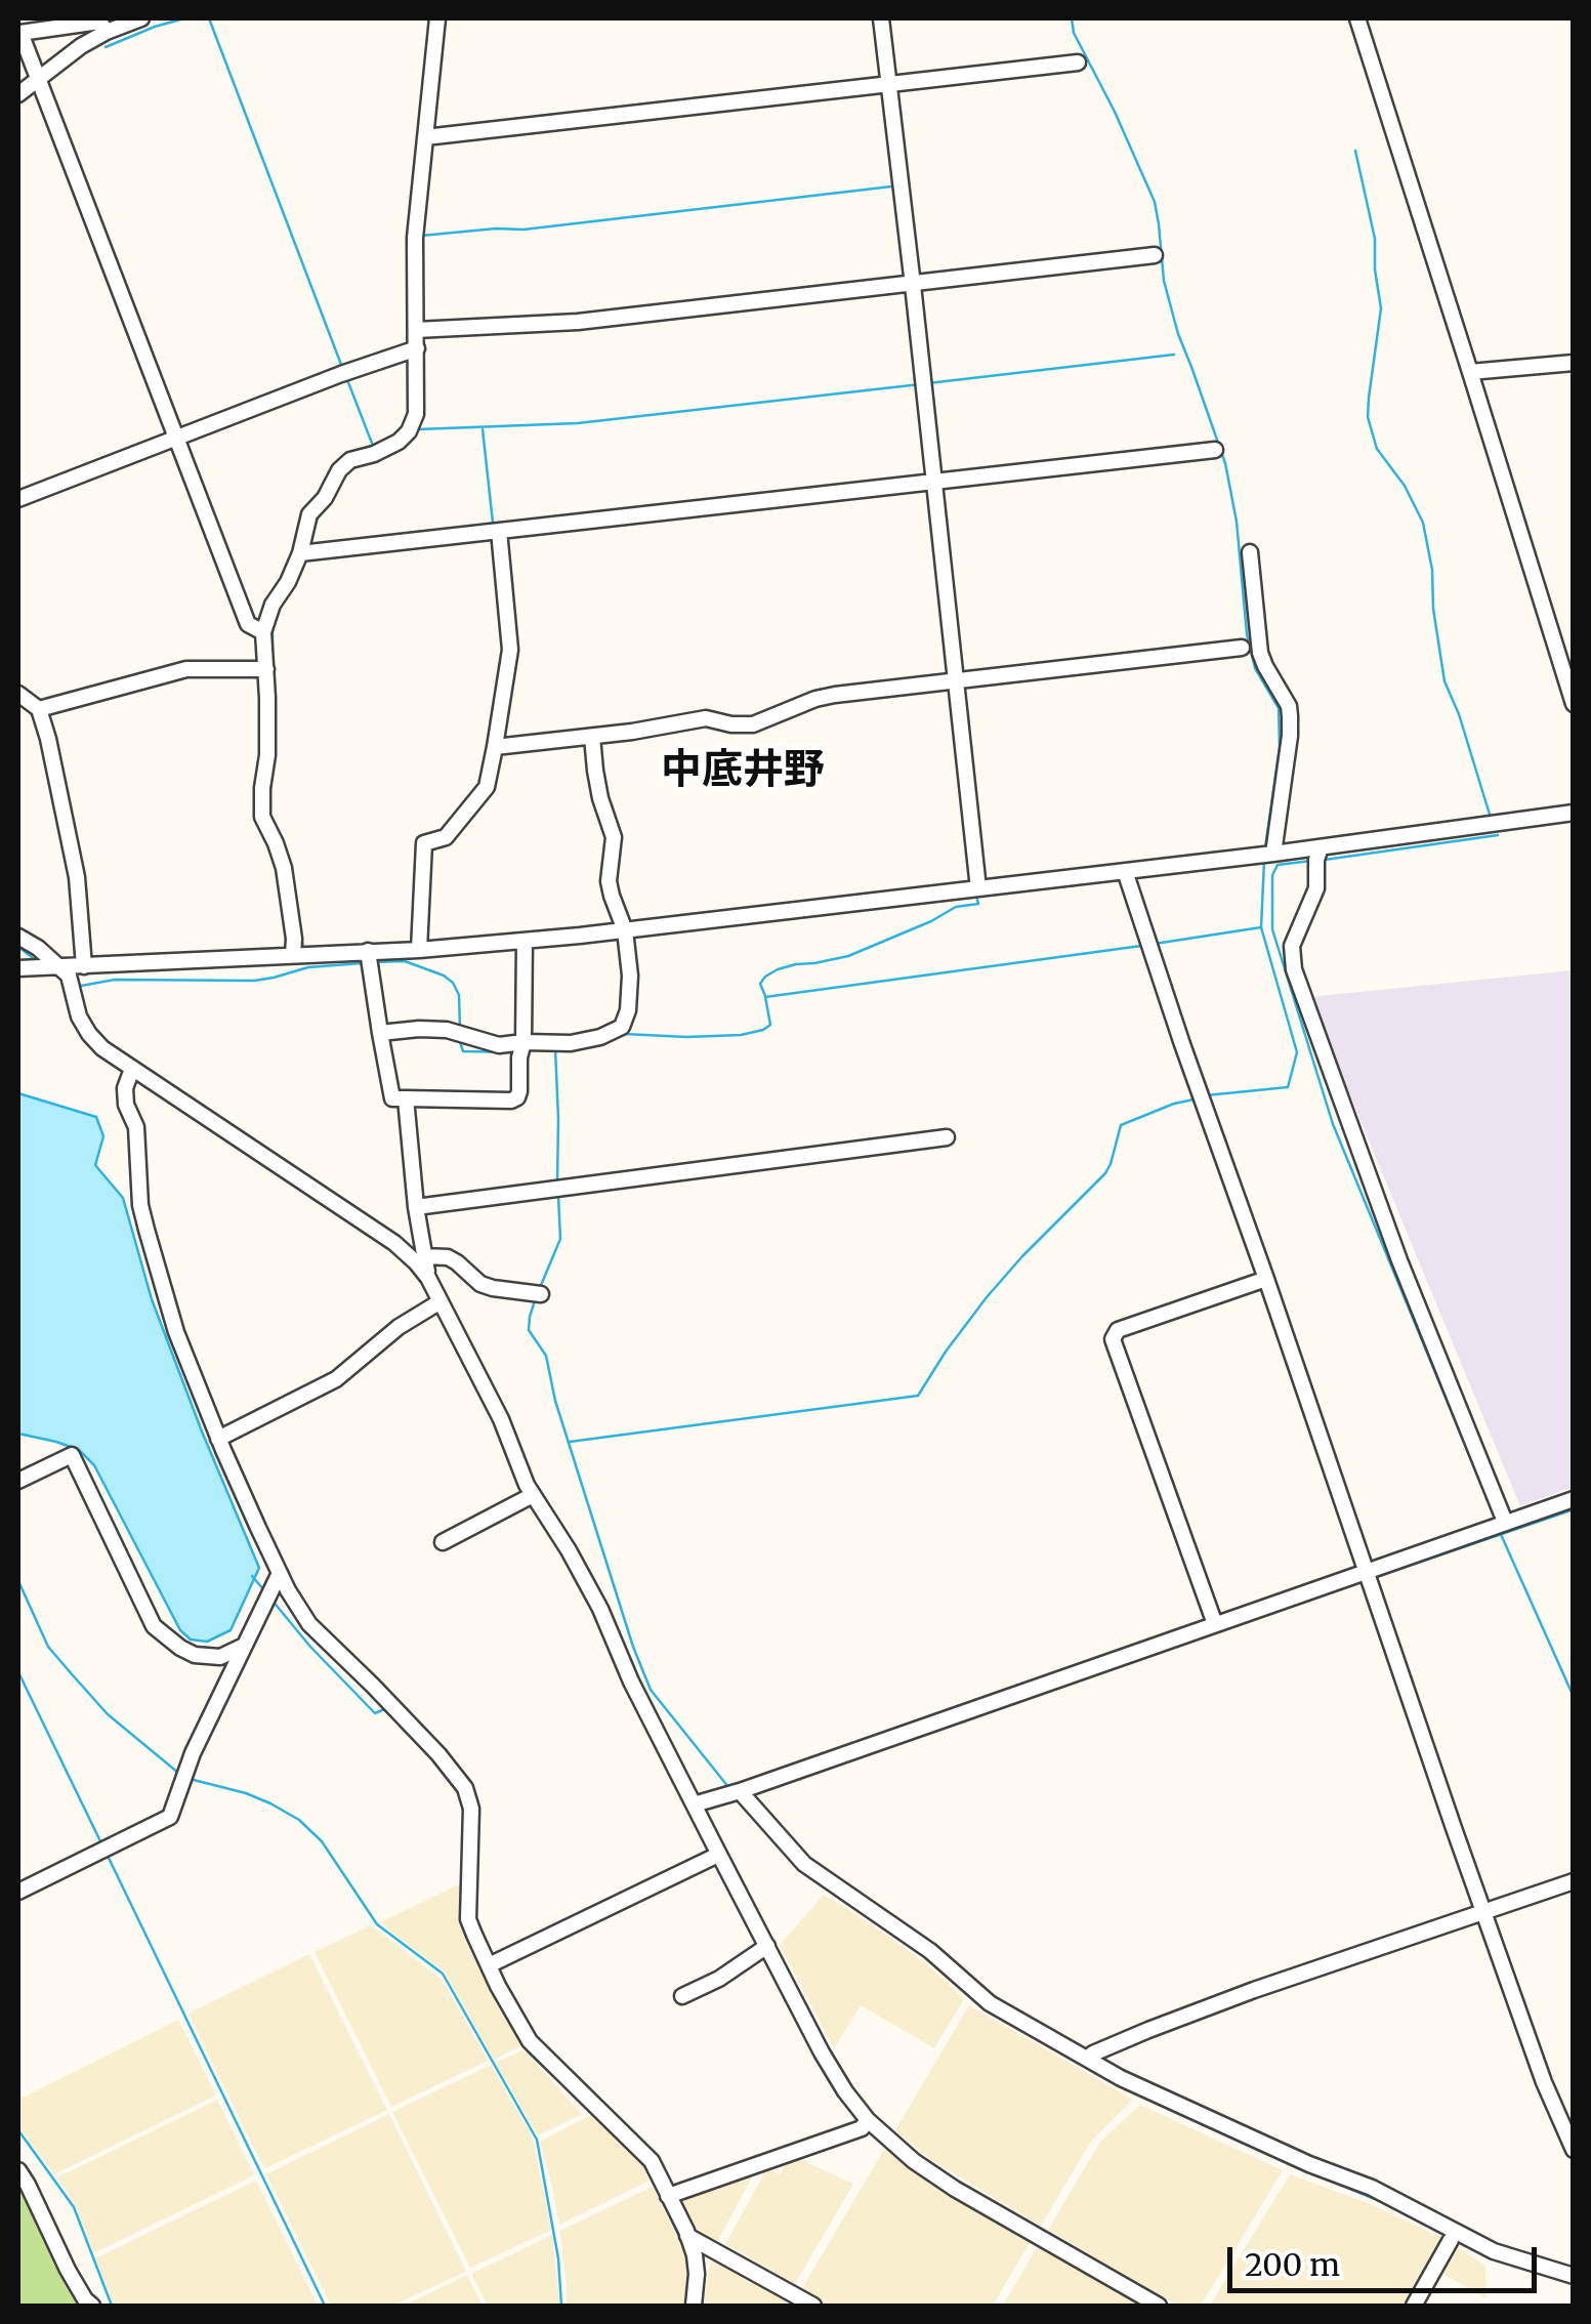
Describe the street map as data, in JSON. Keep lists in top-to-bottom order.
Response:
{
  "districts": ["中底井野"],
  "scale_bar": "200 m"
}
